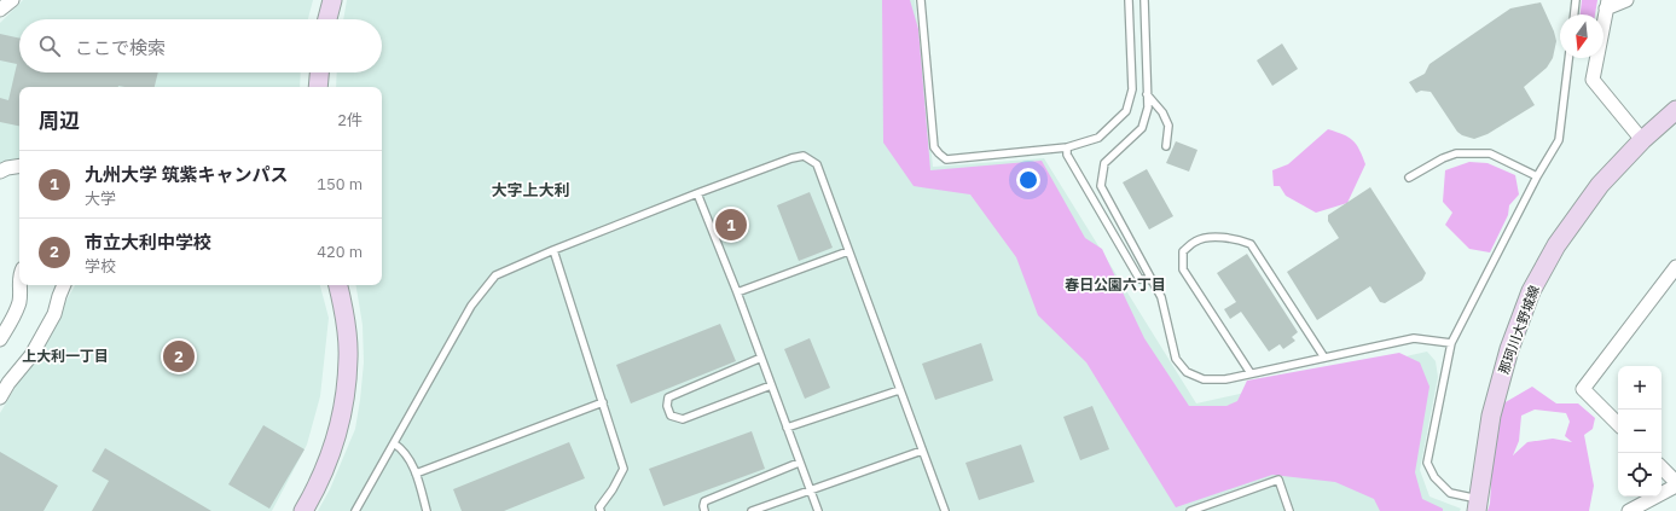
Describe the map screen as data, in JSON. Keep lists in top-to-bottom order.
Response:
{
  "streets": {
    "main road": ["那珂川大野城線"]
  },
  "districts": ["大字上大利", "春日公園六丁目", "上大利一丁目"],
  "north": "bottom",
  "page": {
    "search": "ここで検索",
    "heading": ["周辺", "2件"],
    "list": [
      {
        "mark": "1",
        "name": "九州大学 筑紫キャンパス",
        "note": "大学",
        "value": "150 m"
      },
      {
        "mark": "2",
        "name": "市立大利中学校",
        "note": "学校",
        "value": "420 m"
      }
    ],
    "pins": ["1", "2"],
    "map_buttons": ["+", "−"]
  }
}
